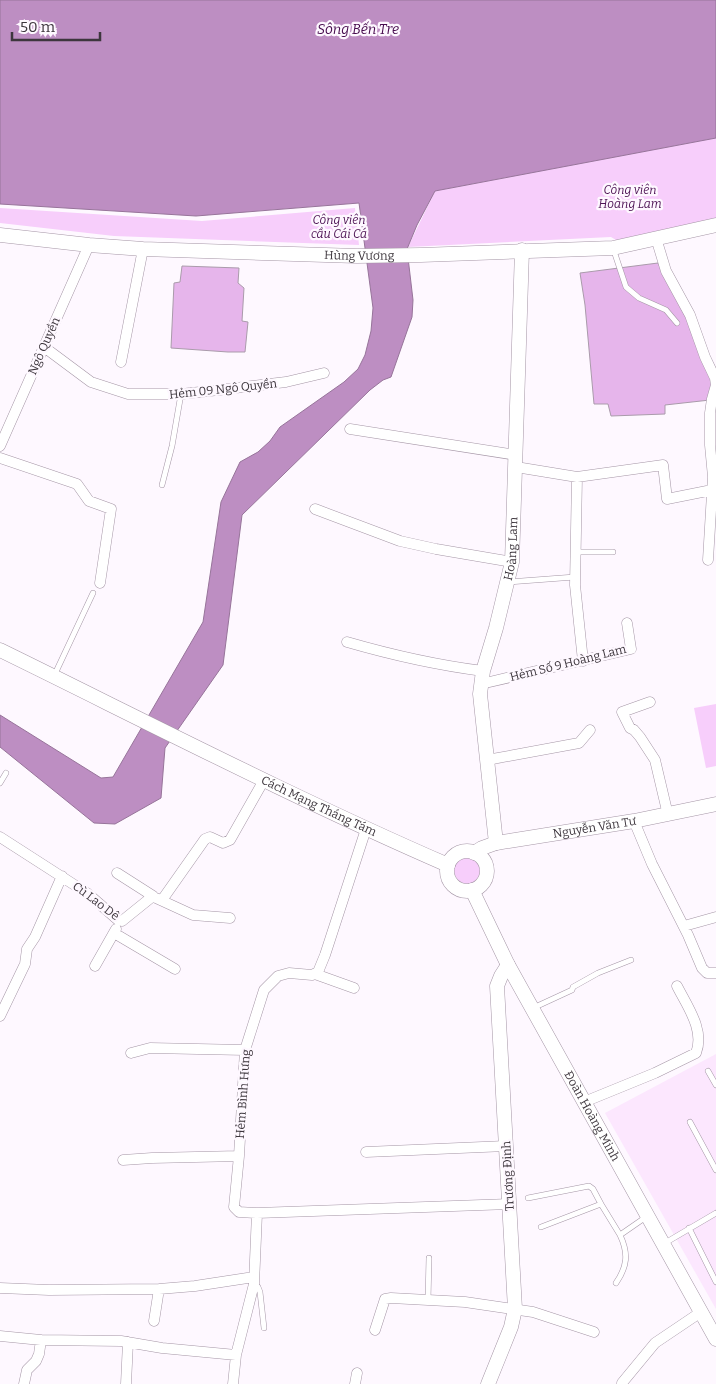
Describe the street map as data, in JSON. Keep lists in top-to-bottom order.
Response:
{
  "streets": {
    "street": [
      "Hùng Vương",
      "Ngô Quyền",
      "Hẻm 09 Ngô Quyền",
      "Hoàng Lam",
      "Hẻm Số 9 Hoàng Lam",
      "Cách Mạng Tháng Tám",
      "Nguyễn Văn Tư",
      "Cù Lao Dê",
      "Hẻm Bình Hưng",
      "Đoàn Hoàng Minh",
      "Trương Định"
    ]
  },
  "crossings": [
    ["Hùng Vương", "Ngô Quyền"],
    ["Hùng Vương", "Hoàng Lam"],
    ["Ngô Quyền", "Hẻm 09 Ngô Quyền"],
    ["Hoàng Lam", "Hẻm Số 9 Hoàng Lam"],
    ["Hoàng Lam", "Nguyễn Văn Tư"],
    ["Cách Mạng Tháng Tám", "Nguyễn Văn Tư"],
    ["Cách Mạng Tháng Tám", "Cù Lao Dê"],
    ["Cách Mạng Tháng Tám", "Đoàn Hoàng Minh"],
    ["Nguyễn Văn Tư", "Đoàn Hoàng Minh"],
    ["Đoàn Hoàng Minh", "Trương Định"]
  ],
  "water": ["Sông Bến Tre"],
  "parks": ["Công viên Hoàng Lam", "Công viên cầu Cái Cá"],
  "scale_bar": "50 m"
}
